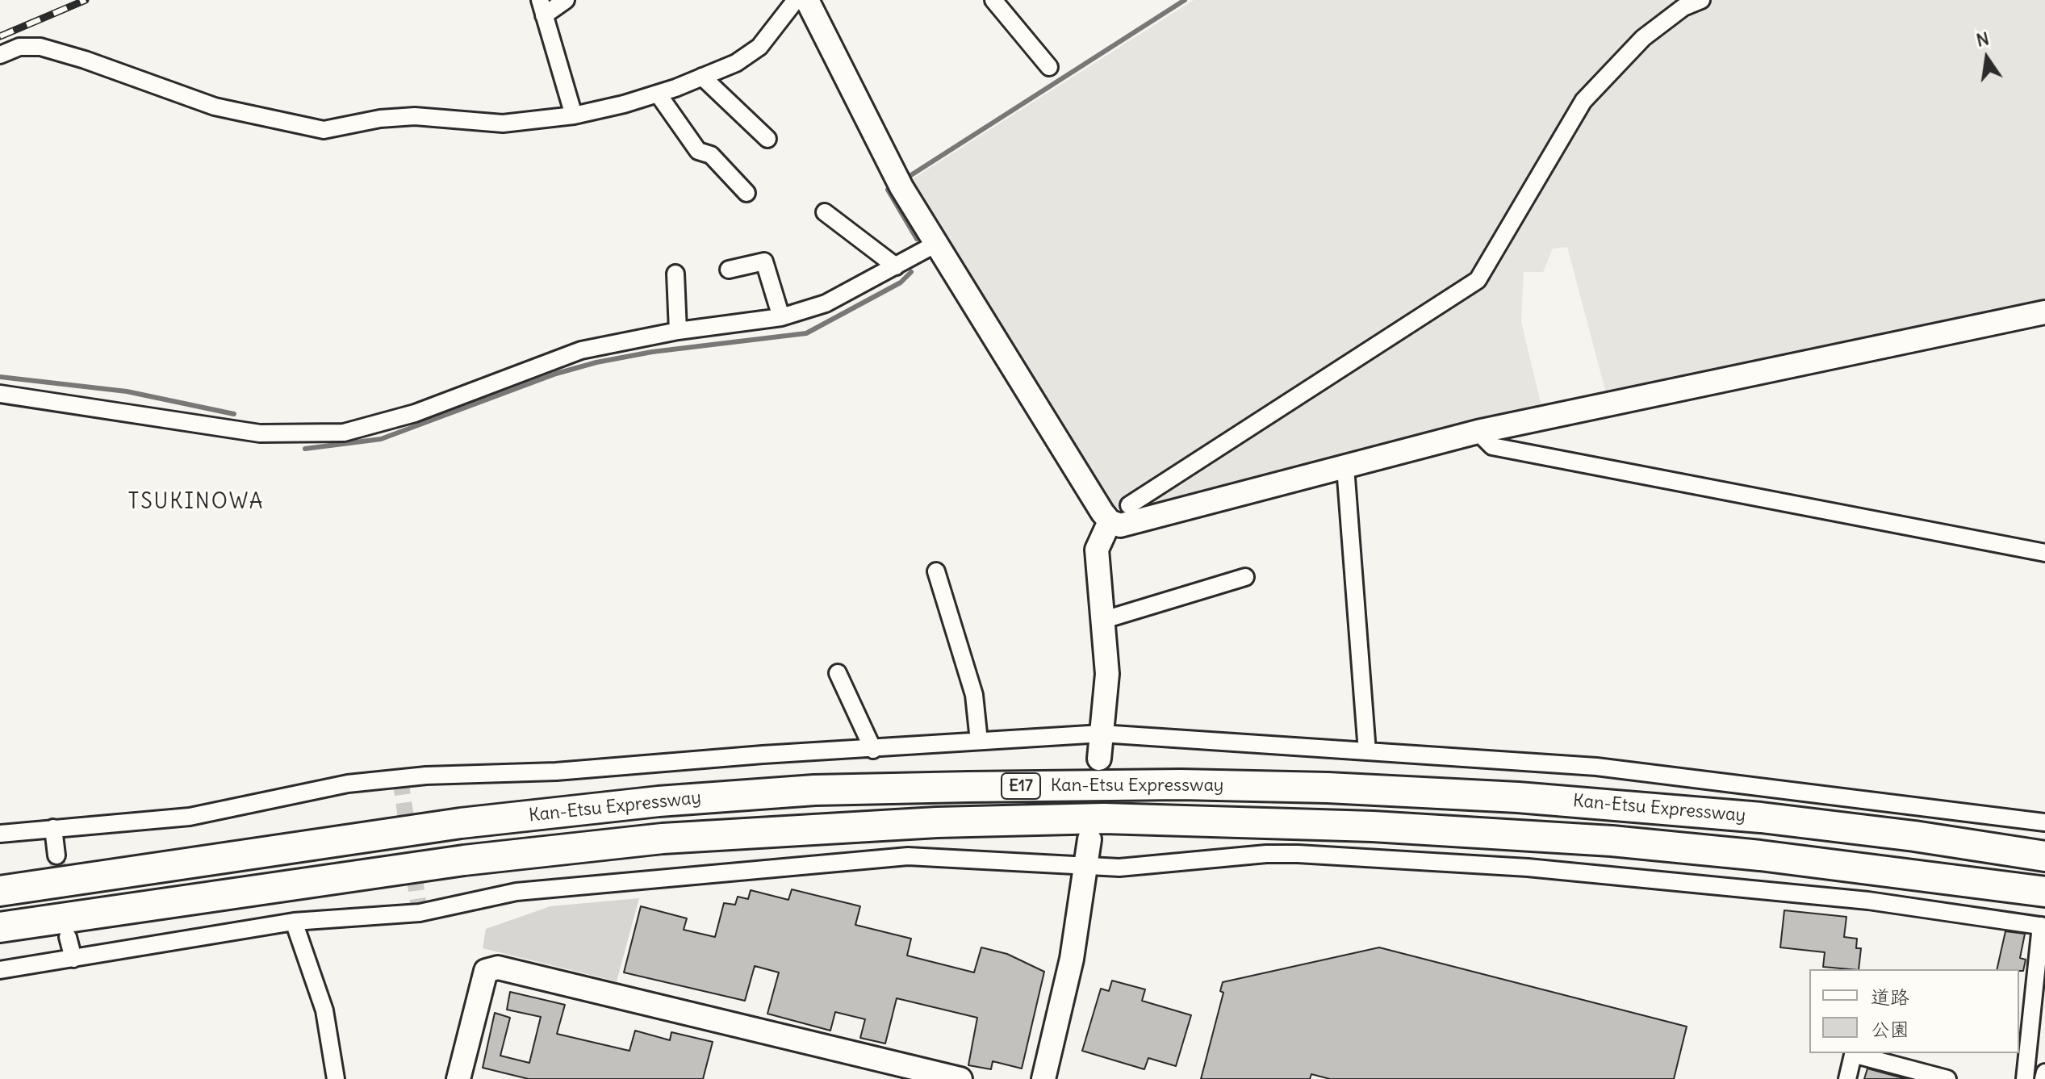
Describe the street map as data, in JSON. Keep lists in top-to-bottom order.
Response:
{
  "streets": {
    "highway": ["E17", "Kan-Etsu Expressway"]
  },
  "districts": ["TSUKINOWA"],
  "legend": ["道路", "公園"],
  "north": "top"
}
